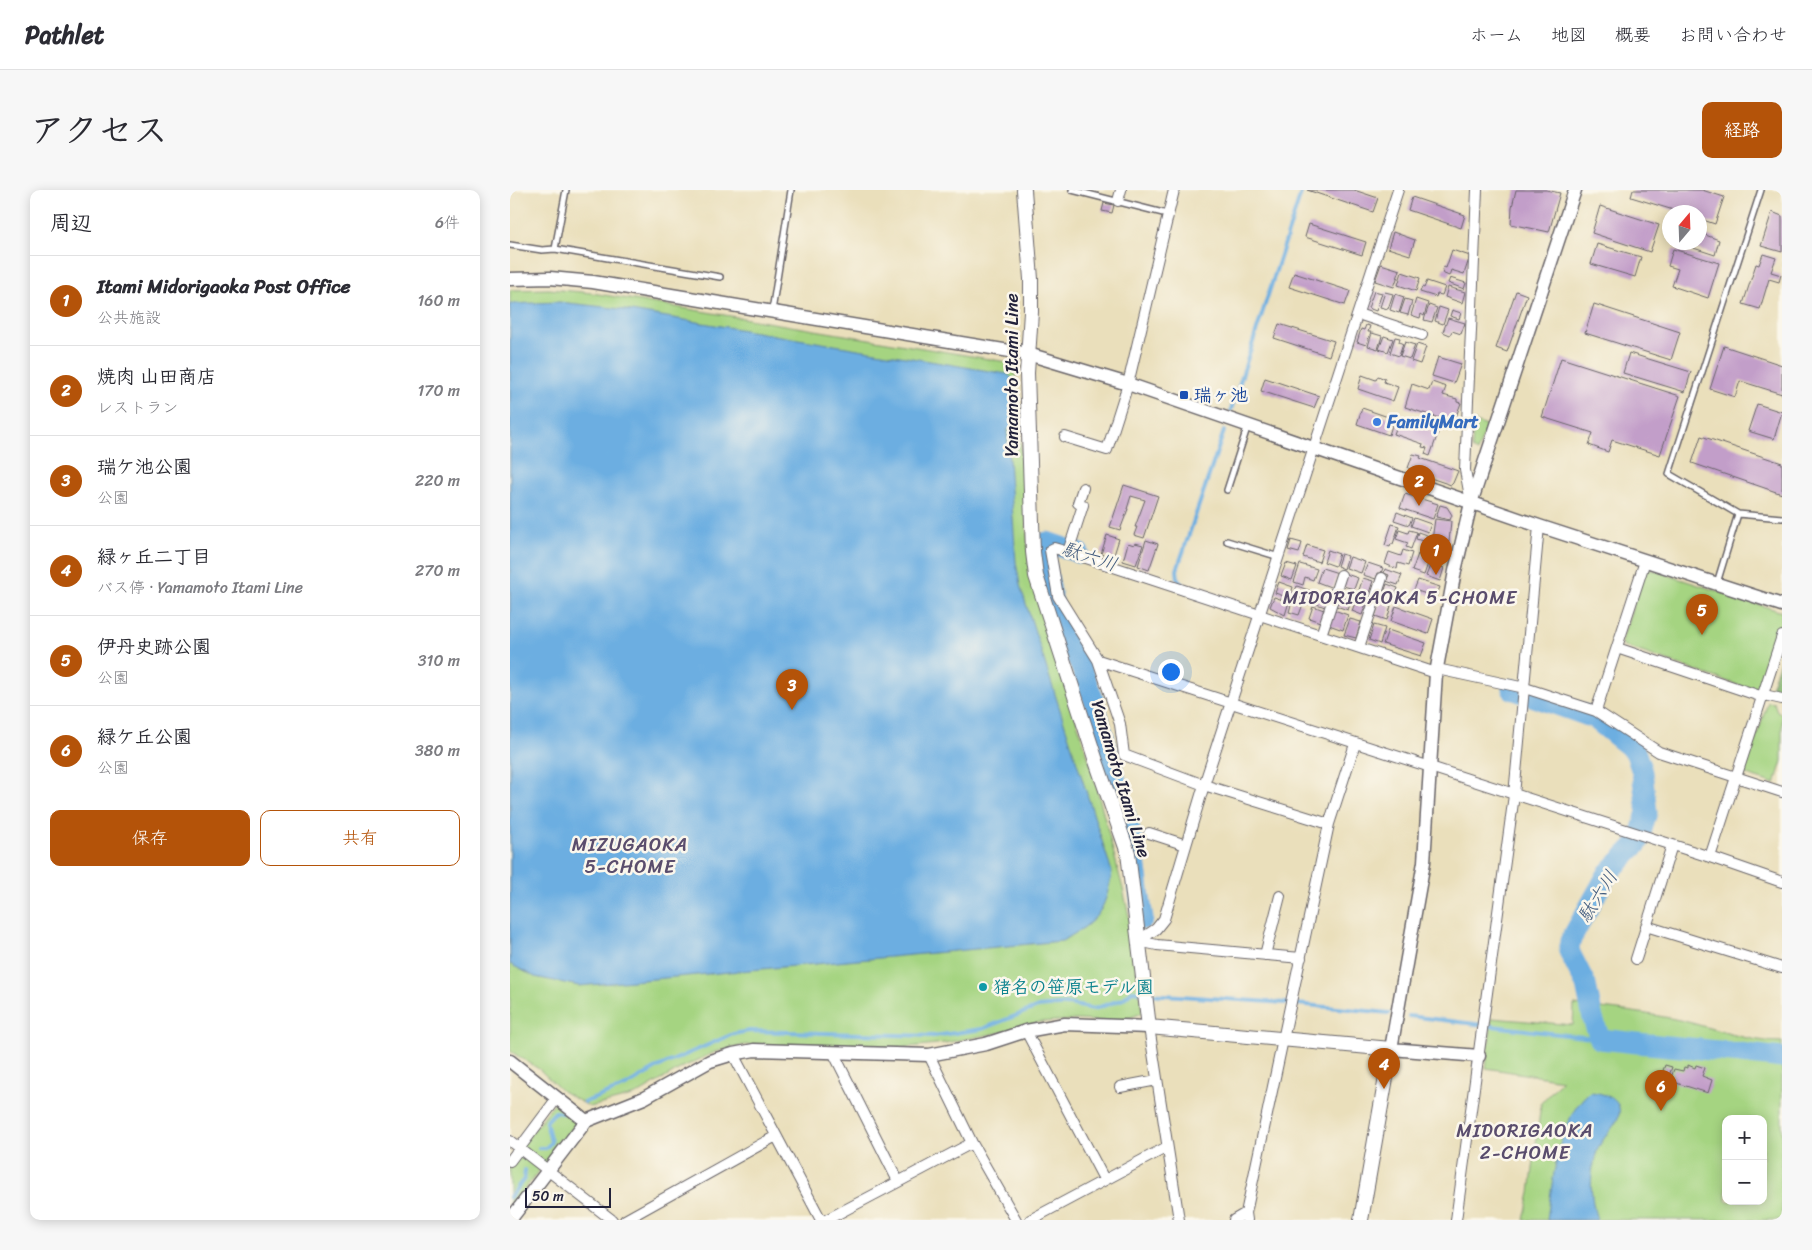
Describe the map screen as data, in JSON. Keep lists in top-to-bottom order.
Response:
{
  "streets": {
    "main road": ["Yamamoto Itami Line"]
  },
  "districts": ["MIDORIGAOKA 5-CHOME", "MIZUGAOKA 5-CHOME", "MIDORIGAOKA 2-CHOME"],
  "water": ["駄六川"],
  "places": {
    "transit": ["瑞ヶ池"],
    "other": ["FamilyMart", "猪名の笹原モデル園"]
  },
  "scale_bar": "50 m",
  "north": "top",
  "page": {
    "header": "Pathlet",
    "nav": [
      "ホーム",
      "地図",
      "概要",
      "お問い合わせ"
    ],
    "title": "アクセス",
    "buttons": [
      "経路",
      ["保存", "共有"]
    ],
    "heading": ["周辺", "6件"],
    "list": [
      {
        "mark": "1",
        "name": "Itami Midorigaoka Post Office",
        "note": "公共施設",
        "value": "160 m"
      },
      {
        "mark": "2",
        "name": "焼肉 山田商店",
        "note": "レストラン",
        "value": "170 m"
      },
      {
        "mark": "3",
        "name": "瑞ケ池公園",
        "note": "公園",
        "value": "220 m"
      },
      {
        "mark": "4",
        "name": "緑ヶ丘二丁目",
        "note": "バス停 · Yamamoto Itami Line",
        "value": "270 m"
      },
      {
        "mark": "5",
        "name": "伊丹史跡公園",
        "note": "公園",
        "value": "310 m"
      },
      {
        "mark": "6",
        "name": "緑ケ丘公園",
        "note": "公園",
        "value": "380 m"
      }
    ],
    "pins": [
      "2",
      "1",
      "5",
      "3",
      "4",
      "6"
    ],
    "map_buttons": ["+", "−"],
    "scale": "50 m"
  }
}
